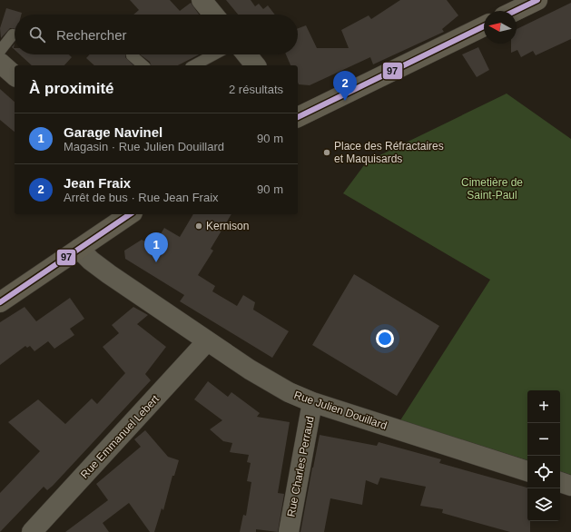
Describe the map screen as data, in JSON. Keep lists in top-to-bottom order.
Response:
{
  "streets": {
    "street": ["Rue Julien Douillard", "Rue Emmanuel Lebert", "Rue Charles Perraud"]
  },
  "crossings": [
    ["Rue Julien Douillard", "Rue Emmanuel Lebert"],
    ["Rue Julien Douillard", "Rue Charles Perraud"]
  ],
  "parks": ["Cimetière de Saint-Paul"],
  "places": ["Place des Réfractaires et Maquisards", "Kernison"],
  "lines": ["transit line 97"],
  "north": "left",
  "page": {
    "search": "Rechercher",
    "heading": ["À proximité", "2 résultats"],
    "pins": ["2", "1"],
    "list": [
      {
        "mark": "1",
        "name": "Garage Navinel",
        "note": "Magasin · Rue Julien Douillard",
        "value": "90 m"
      },
      {
        "mark": "2",
        "name": "Jean Fraix",
        "note": "Arrêt de bus · Rue Jean Fraix",
        "value": "90 m"
      }
    ],
    "map_buttons": ["+", "−"]
  }
}
